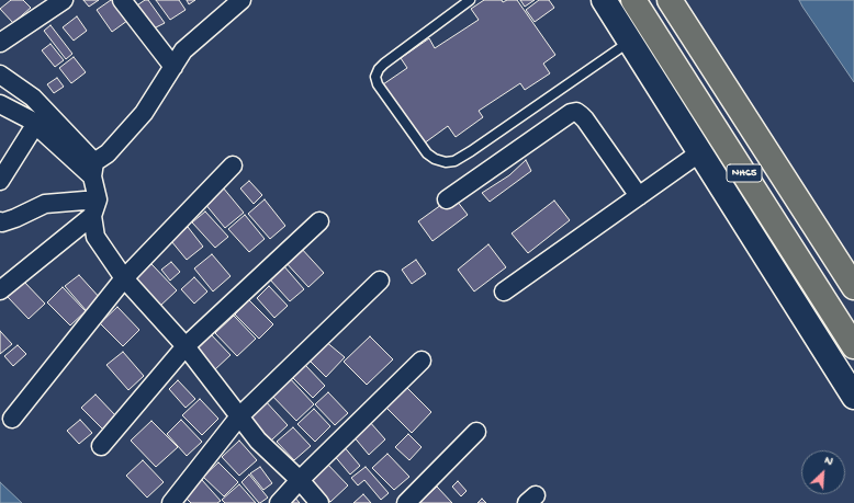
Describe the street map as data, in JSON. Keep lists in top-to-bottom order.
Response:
{
  "streets": {
    "highway": ["NH65"]
  },
  "north": "top right"
}
